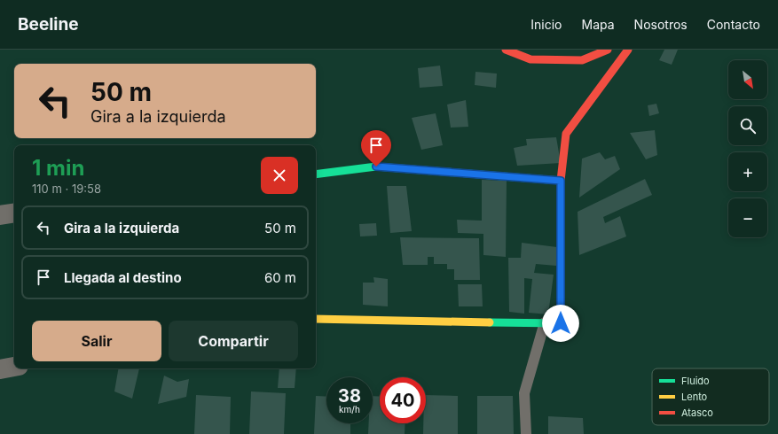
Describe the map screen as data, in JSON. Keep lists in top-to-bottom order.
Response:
{
  "legend": ["Fluido", "Lento", "Atasco"],
  "north": "bottom right",
  "page": {
    "header": "Beeline",
    "nav": [
      "Inicio",
      "Mapa",
      "Nosotros",
      "Contacto"
    ],
    "map_buttons": ["+", "−"],
    "turn": ["50 m", "Gira a la izquierda"],
    "heading": ["1 min", "110 m · 19:58"],
    "list": [
      {
        "name": "Gira a la izquierda",
        "value": "50 m"
      },
      {
        "name": "Llegada al destino",
        "value": "60 m"
      }
    ],
    "buttons": ["Salir", "Compartir"],
    "speed": "38 km/h",
    "limit": "40"
  }
}
